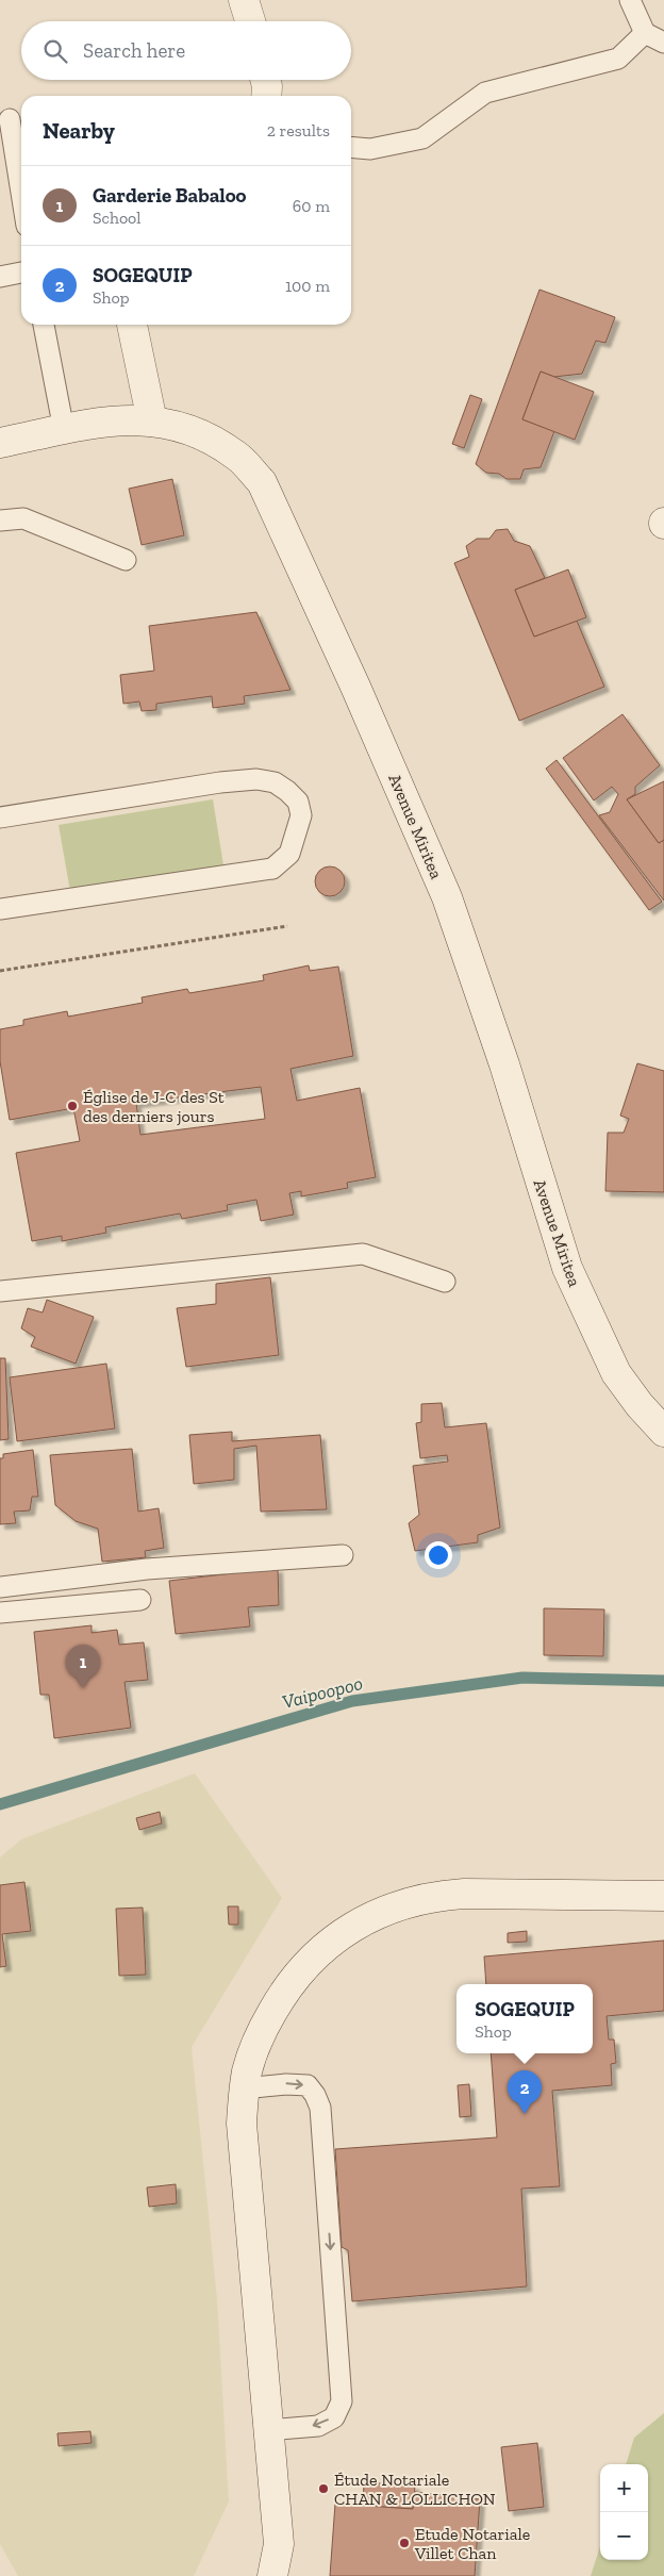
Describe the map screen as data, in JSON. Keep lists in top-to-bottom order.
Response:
{
  "streets": {
    "main road": ["Avenue Miritea"]
  },
  "water": ["Vaipoopoo"],
  "places": ["Église de J-C des St des derniers jours", "Étude Notariale CHAN & LOLLICHON", "Etude Notariale Villet Chan"],
  "page": {
    "search": "Search here",
    "heading": ["Nearby", "2 results"],
    "list": [
      {
        "mark": "1",
        "name": "Garderie Babaloo",
        "note": "School",
        "value": "60 m"
      },
      {
        "mark": "2",
        "name": "SOGEQUIP",
        "note": "Shop",
        "value": "100 m"
      }
    ],
    "pins": ["1", "2"],
    "popup": ["SOGEQUIP", "Shop"],
    "map_buttons": ["+", "−"]
  }
}
